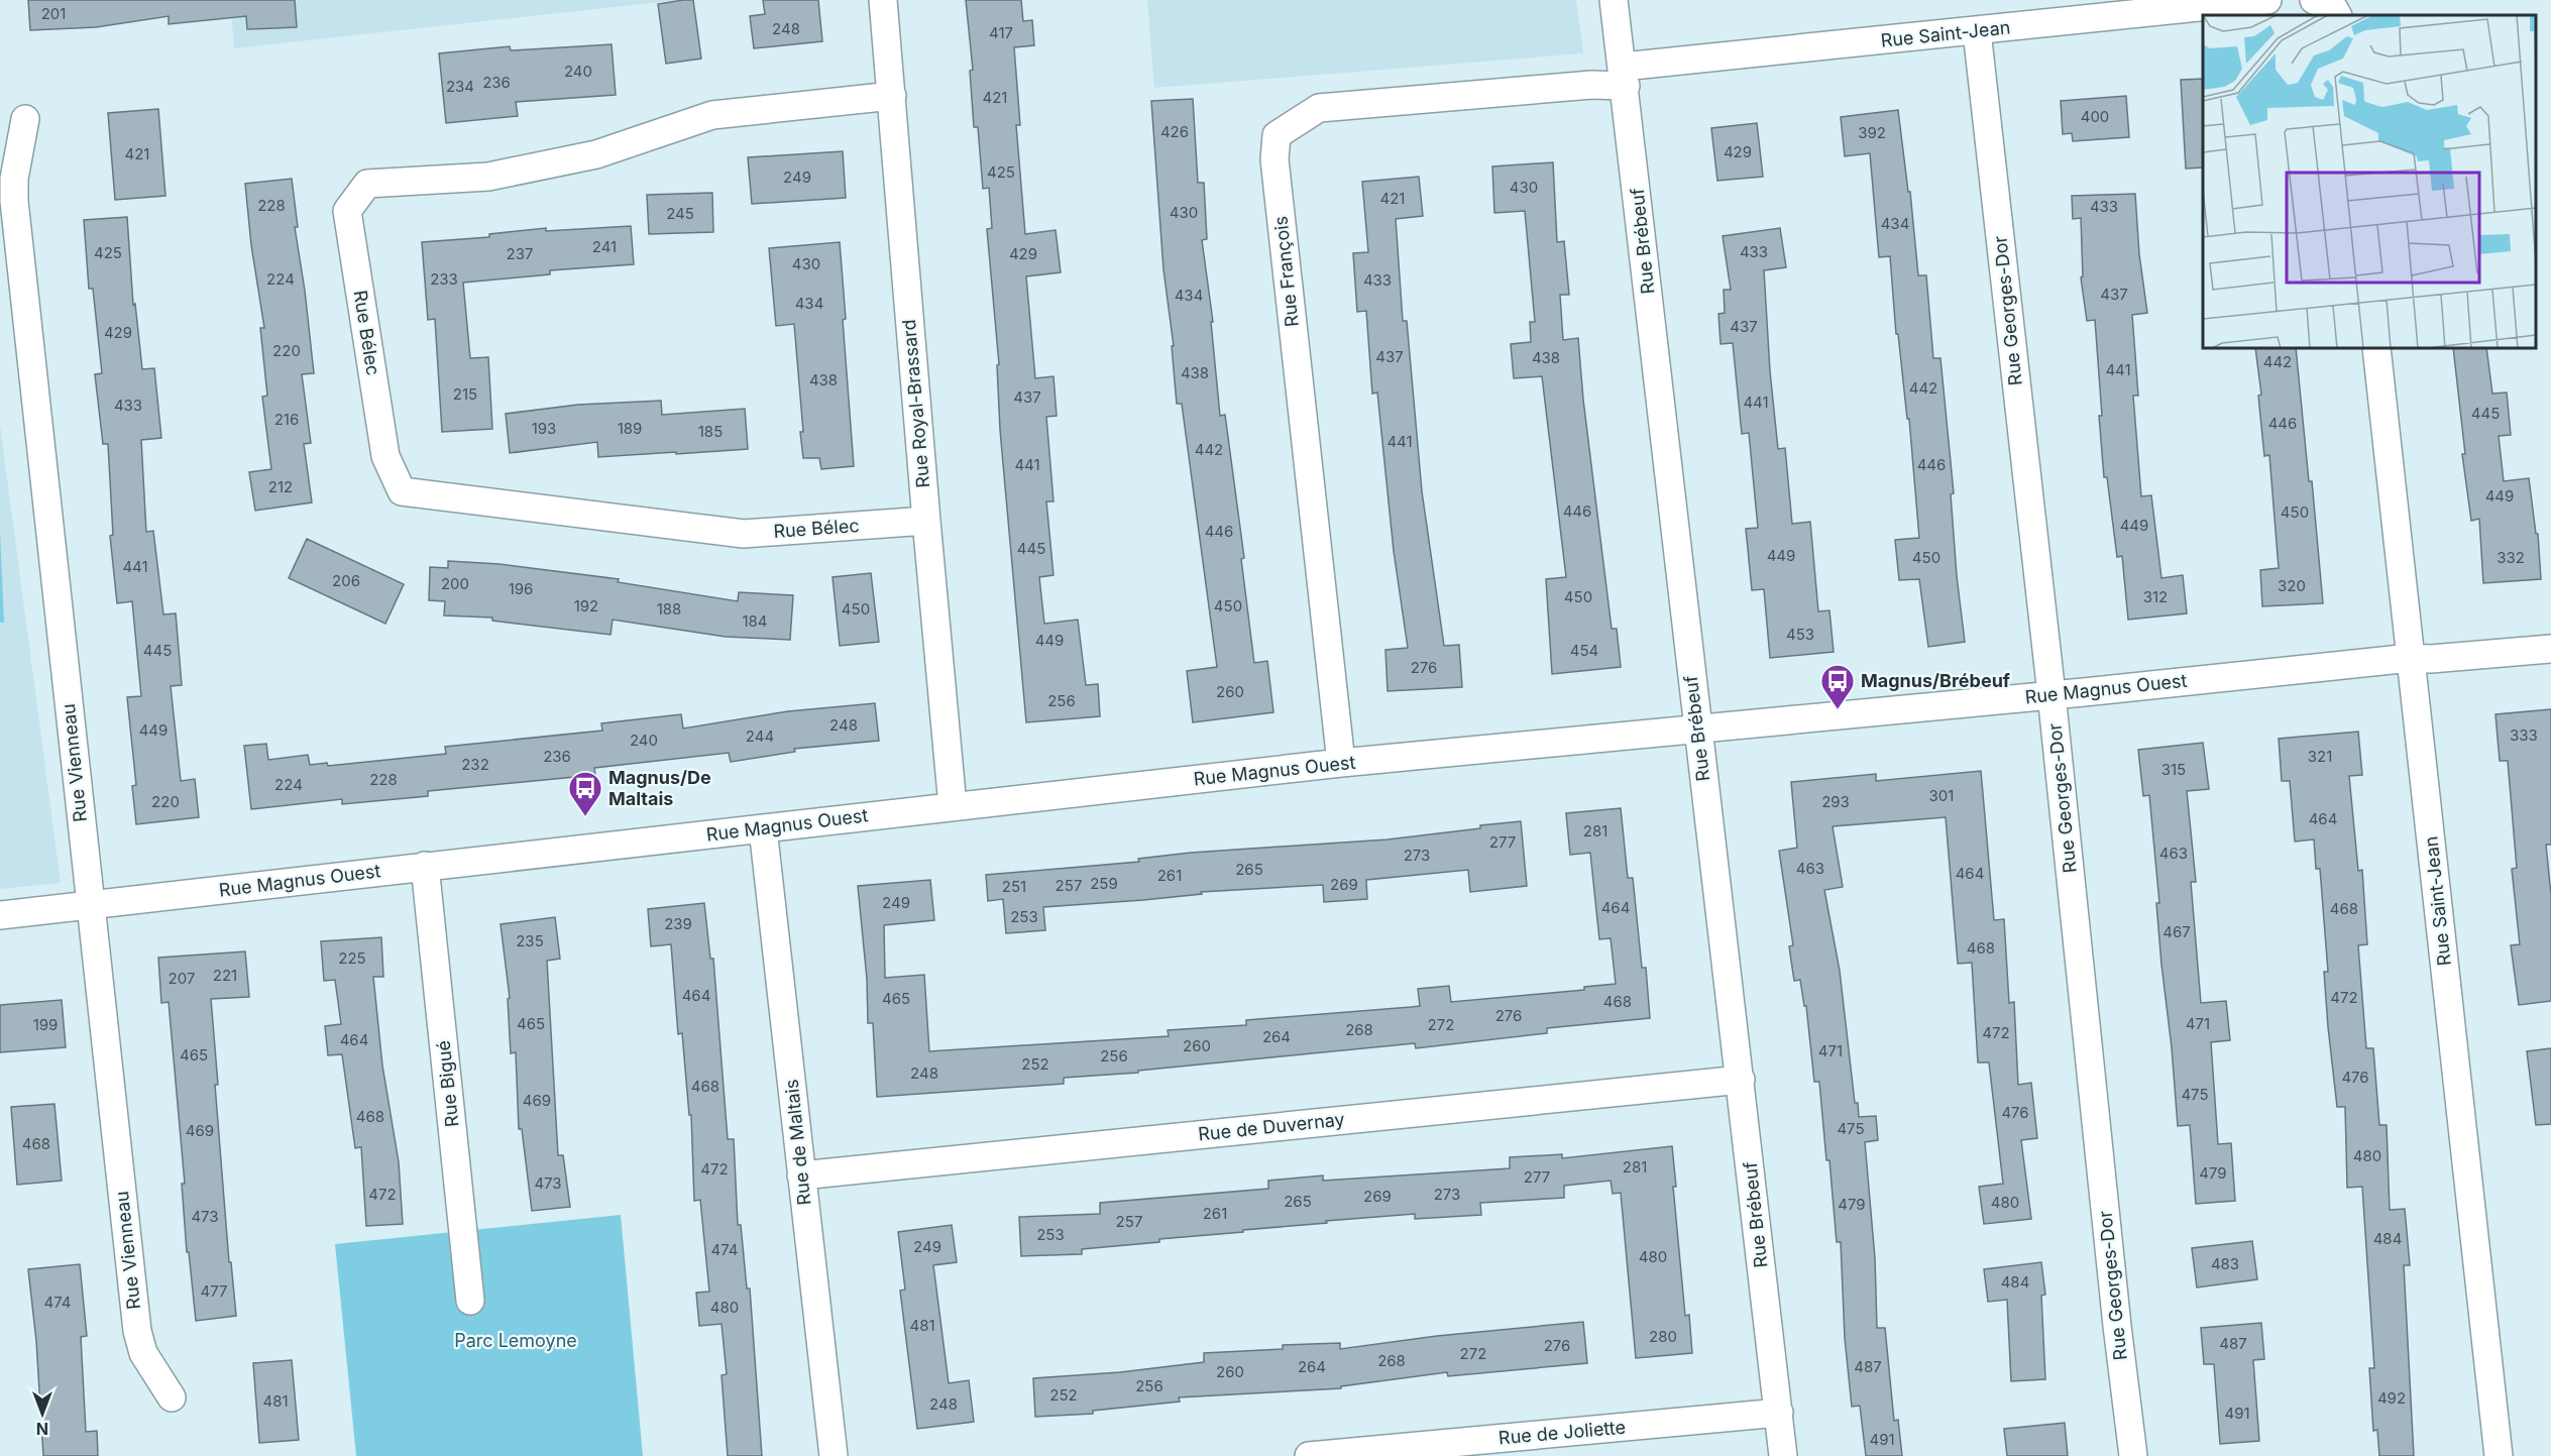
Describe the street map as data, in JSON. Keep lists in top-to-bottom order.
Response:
{
  "streets": {
    "street": [
      "Rue Saint-Jean",
      "Rue Brébeuf",
      "Rue François",
      "Rue Georges-Dor",
      "Rue Bélec",
      "Rue Royal-Brassard",
      "Rue Magnus Ouest",
      "Rue Vienneau",
      "Rue Bigué",
      "Rue de Duvernay",
      "Rue de Maltais",
      "Rue de Joliette"
    ]
  },
  "crossings": [
    ["Rue Saint-Jean", "Rue Brébeuf"],
    ["Rue Saint-Jean", "Rue François"],
    ["Rue Saint-Jean", "Rue Georges-Dor"],
    ["Rue Saint-Jean", "Rue Magnus Ouest"],
    ["Rue Brébeuf", "Rue François"],
    ["Rue Brébeuf", "Rue Magnus Ouest"],
    ["Rue Brébeuf", "Rue de Duvernay"],
    ["Rue Brébeuf", "Rue de Joliette"],
    ["Rue François", "Rue Magnus Ouest"],
    ["Rue Georges-Dor", "Rue Magnus Ouest"],
    ["Rue Bélec", "Rue Royal-Brassard"],
    ["Rue Royal-Brassard", "Rue Magnus Ouest"],
    ["Rue Magnus Ouest", "Rue Vienneau"],
    ["Rue Magnus Ouest", "Rue Bigué"],
    ["Rue Magnus Ouest", "Rue de Maltais"],
    ["Rue de Duvernay", "Rue de Maltais"]
  ],
  "parks": ["Parc Lemoyne"],
  "places": {
    "bus stop": ["Magnus/Brébeuf", "Magnus/De Maltais"]
  },
  "house_numbers": [
    "201",
    "248",
    "417",
    "240",
    "236",
    "234",
    "421",
    "400",
    "426",
    "392",
    "429",
    "421",
    "425",
    "249",
    "430",
    "421",
    "228",
    "433",
    "430",
    "245",
    "434",
    "241",
    "433",
    "425",
    "237",
    "429",
    "430",
    "224",
    "233",
    "433",
    "437",
    "434",
    "434",
    "437",
    "429",
    "220",
    "437",
    "438",
    "442",
    "441",
    "438",
    "438",
    "442",
    "215",
    "437",
    "441",
    "433",
    "445",
    "216",
    "446",
    "193",
    "189",
    "185",
    "441",
    "442",
    "441",
    "446",
    "212",
    "449",
    "446",
    "450",
    "449",
    "446",
    "445",
    "449",
    "450",
    "332",
    "441",
    "206",
    "200",
    "320",
    "196",
    "450",
    "312",
    "192",
    "450",
    "188",
    "450",
    "184",
    "453",
    "449",
    "445",
    "454",
    "276",
    "260",
    "256",
    "248",
    "449",
    "333",
    "244",
    "240",
    "236",
    "321",
    "232",
    "315",
    "228",
    "224",
    "301",
    "220",
    "293",
    "464",
    "281",
    "277",
    "463",
    "273",
    "463",
    "265",
    "464",
    "261",
    "259",
    "269",
    "257",
    "251",
    "249",
    "464",
    "468",
    "253",
    "239",
    "467",
    "235",
    "468",
    "225",
    "221",
    "207",
    "464",
    "472",
    "465",
    "468",
    "276",
    "465",
    "471",
    "199",
    "272",
    "268",
    "472",
    "264",
    "464",
    "260",
    "471",
    "465",
    "256",
    "252",
    "248",
    "476",
    "468",
    "475",
    "469",
    "476",
    "468",
    "475",
    "469",
    "468",
    "480",
    "281",
    "472",
    "479",
    "277",
    "473",
    "472",
    "273",
    "269",
    "265",
    "480",
    "479",
    "261",
    "473",
    "257",
    "253",
    "484",
    "249",
    "474",
    "480",
    "483",
    "484",
    "477",
    "474",
    "480",
    "481",
    "280",
    "487",
    "276",
    "272",
    "268",
    "264",
    "487",
    "260",
    "256",
    "252",
    "492",
    "481",
    "248",
    "491",
    "491"
  ],
  "north": "bottom"
}
